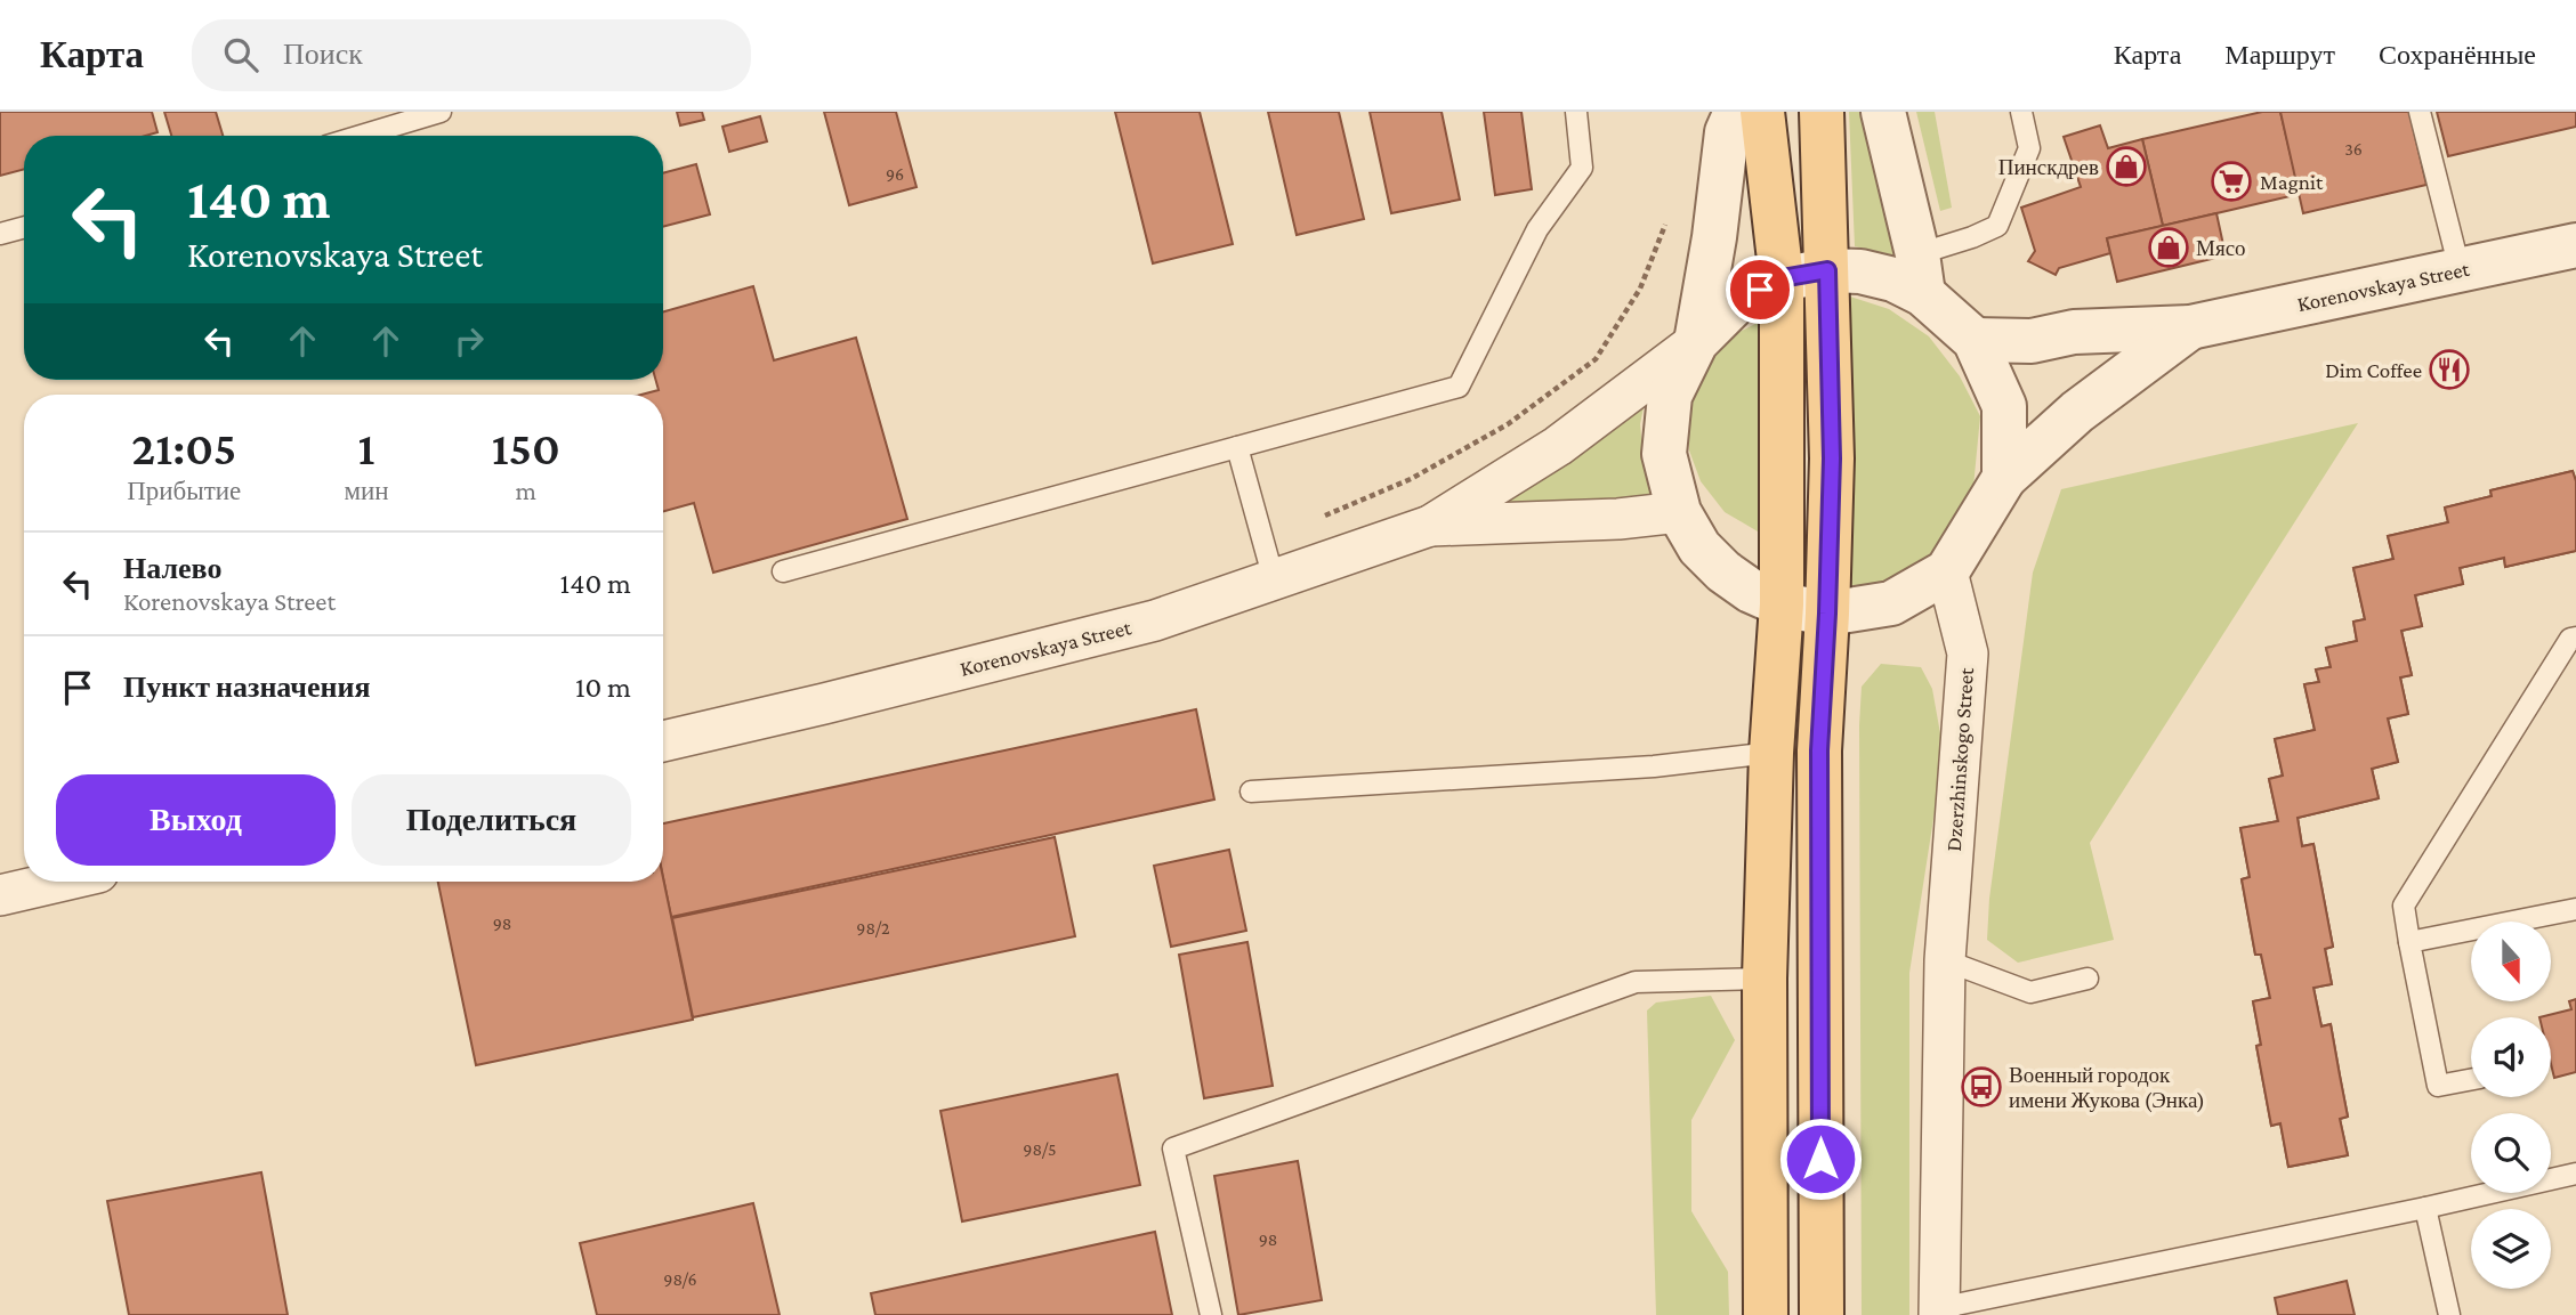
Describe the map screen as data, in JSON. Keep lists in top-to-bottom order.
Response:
{
  "streets": {
    "street": ["Korenovskaya Street", "Dzerzhinskogo Street"]
  },
  "places": {
    "shop": ["Пинскдрев", "Мясо"],
    "supermarket": ["Magnit"],
    "restaurant": ["Dim Coffee"],
    "bus stop": ["Военный городок имени Жукова (Энка)"]
  },
  "house_numbers": [
    "36",
    "96",
    "98",
    "98/2",
    "98/5",
    "98",
    "98/6"
  ],
  "north": "bottom",
  "page": {
    "header": "Карта",
    "search": "Поиск",
    "nav": ["Карта", "Маршрут", "Сохранённые"],
    "turn": ["140 m", "Korenovskaya Street"],
    "eta": [
      "21:05",
      "Прибытие",
      "1",
      "мин",
      "150",
      "m"
    ],
    "list": [
      {
        "name": "Налево",
        "note": "Korenovskaya Street",
        "value": "140 m"
      },
      {
        "name": "Пункт назначения",
        "value": "10 m"
      }
    ],
    "buttons": ["Выход", "Поделиться"]
  }
}
